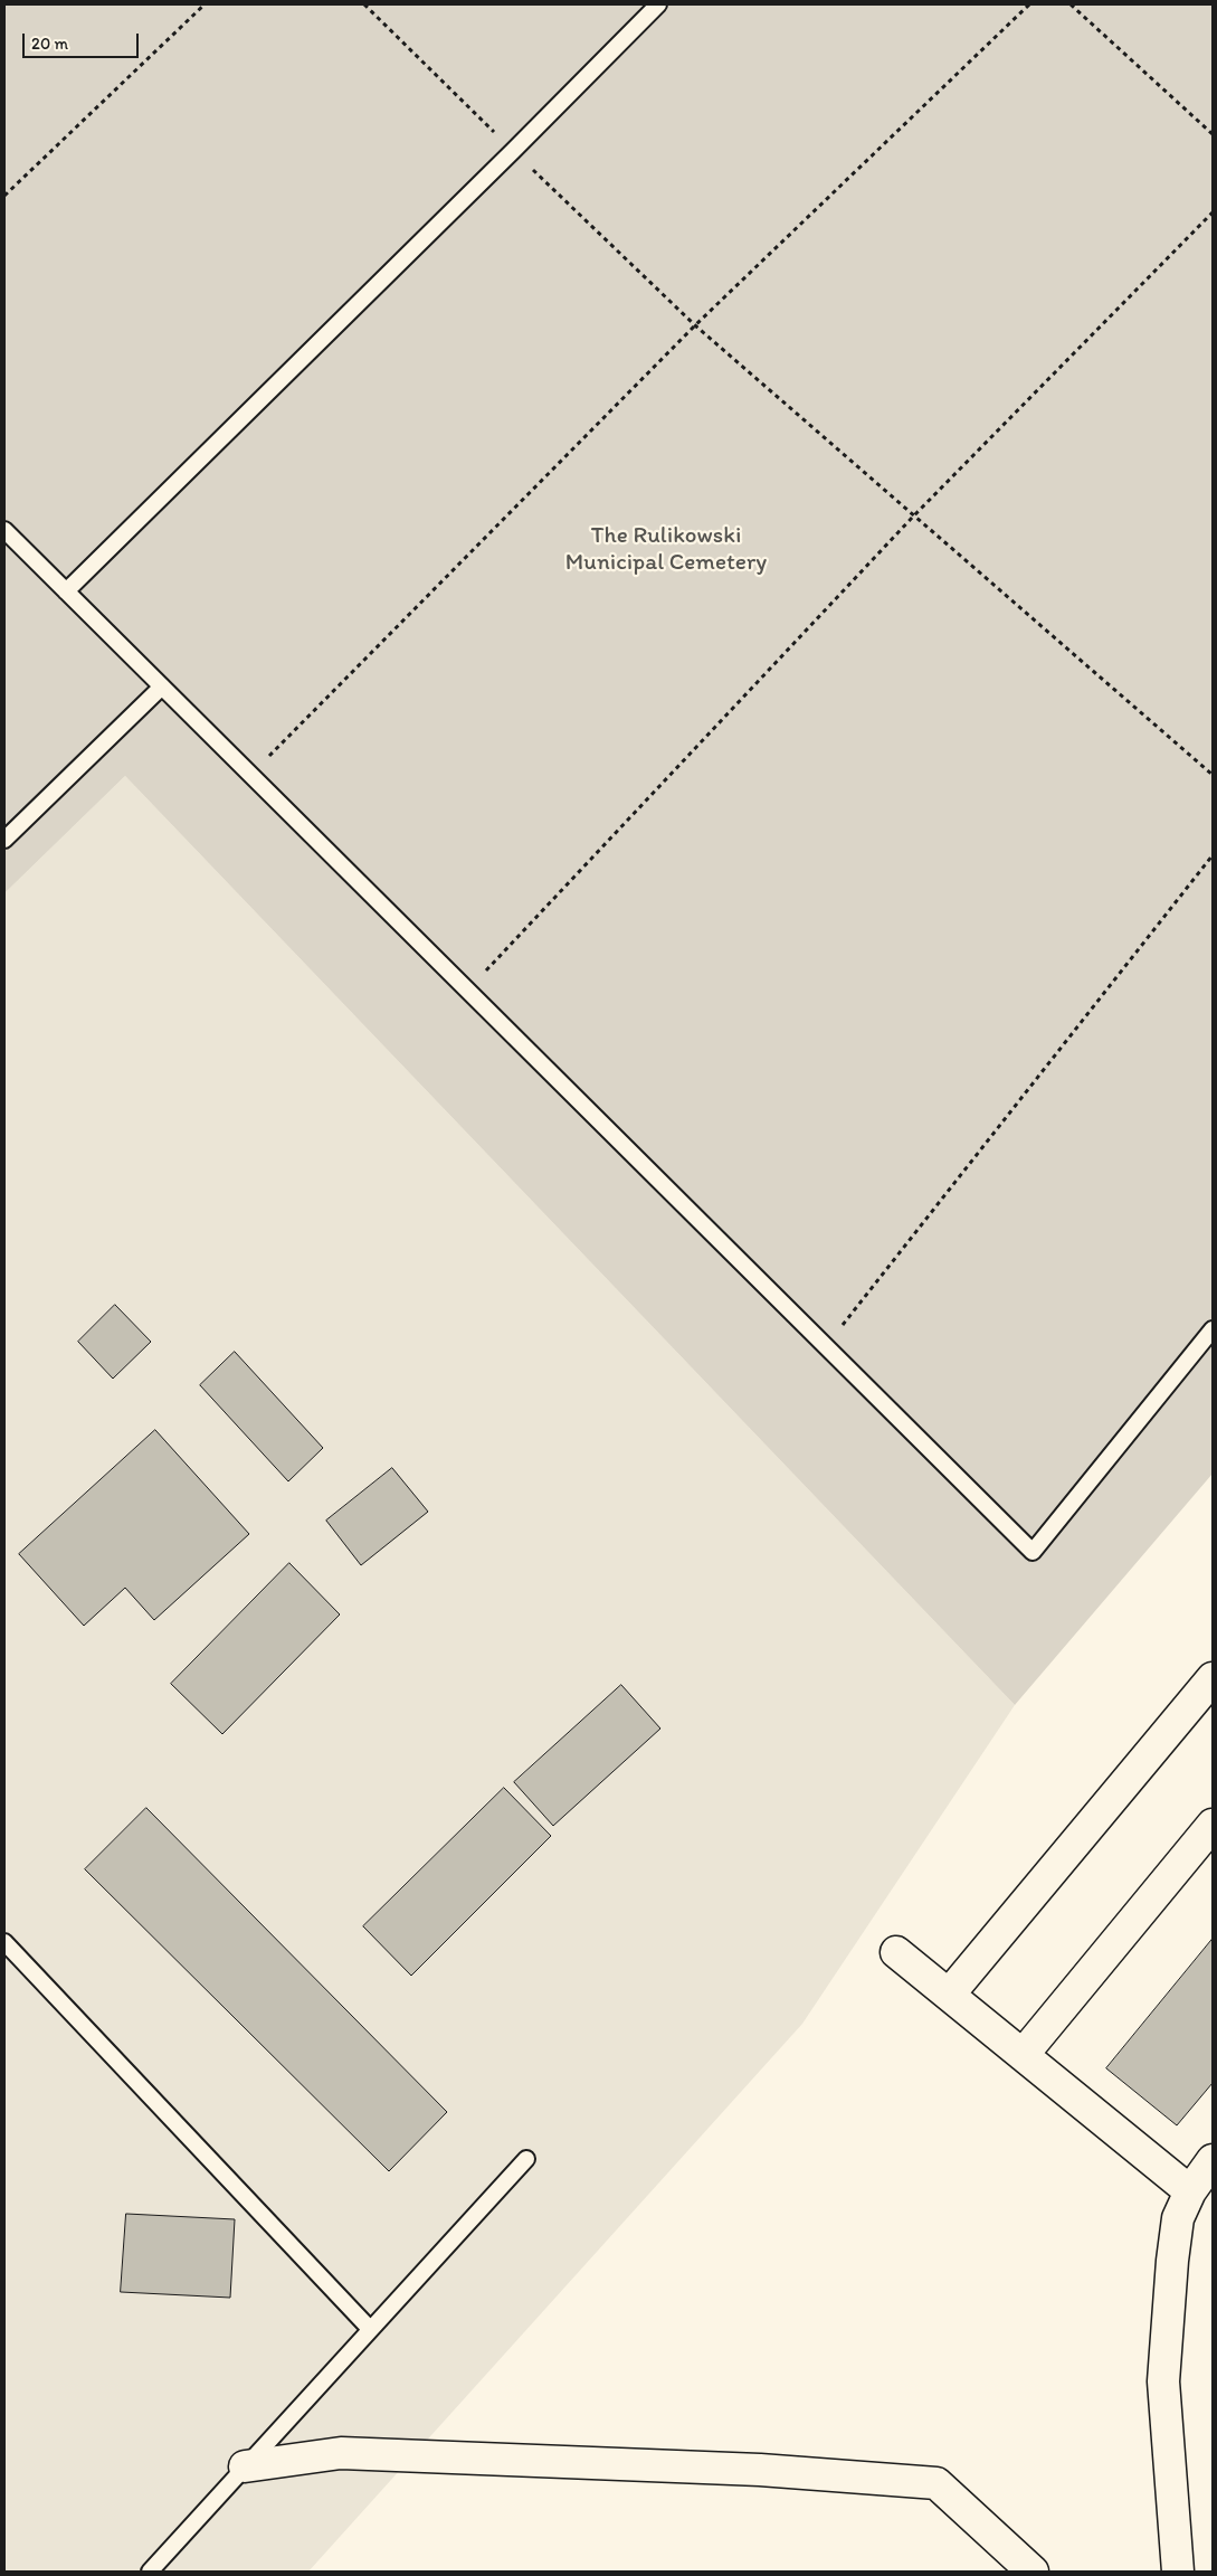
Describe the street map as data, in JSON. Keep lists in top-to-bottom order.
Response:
{
  "parks": ["The Rulikowski Municipal Cemetery"],
  "scale_bar": "20 m"
}
